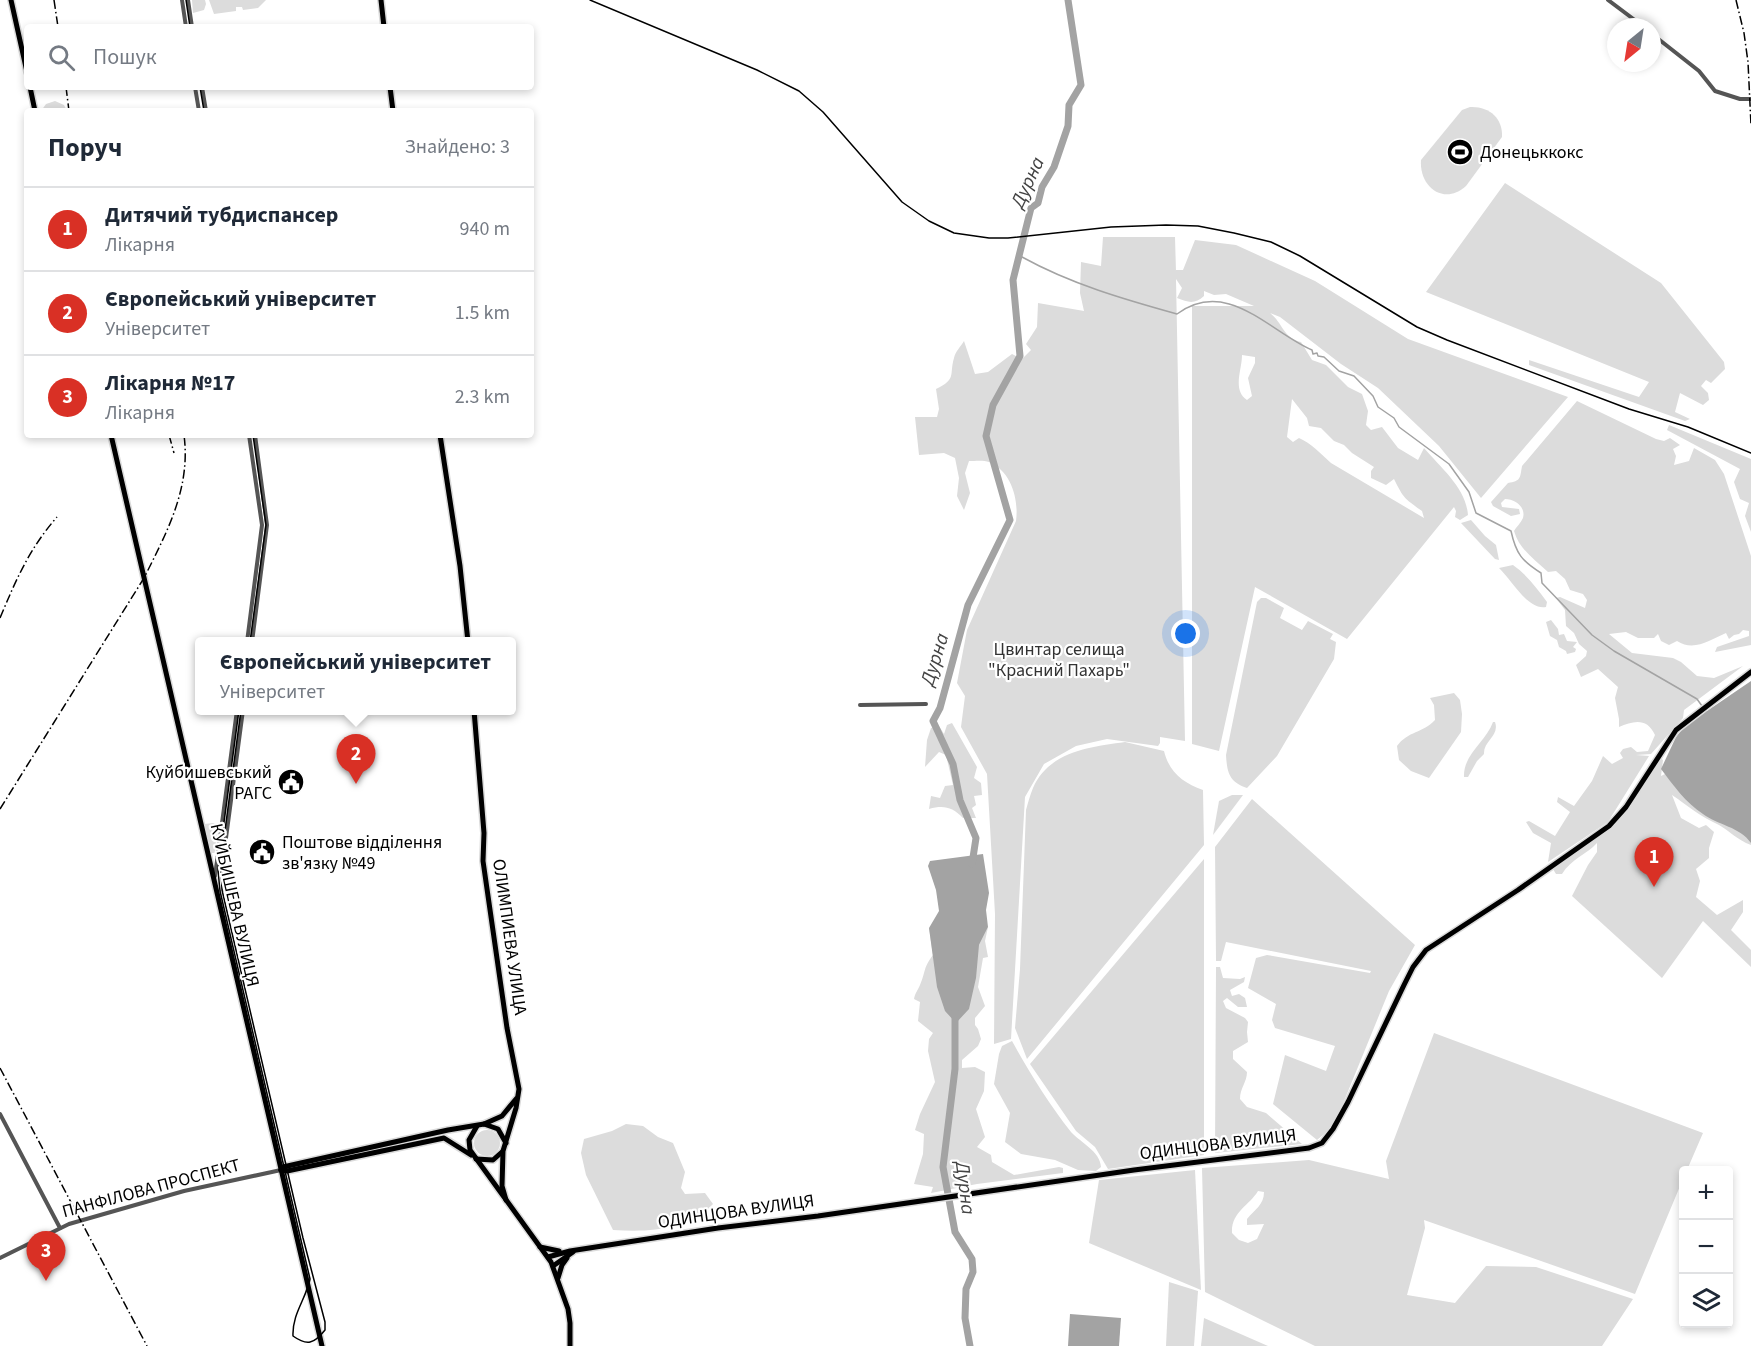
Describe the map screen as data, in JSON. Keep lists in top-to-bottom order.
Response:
{
  "streets": {
    "main road": [
      "КУЙБИШЕВА ВУЛИЦЯ",
      "ОЛИМПИЕВА УЛИЦА",
      "ОДИНЦОВА ВУЛИЦЯ",
      "ПАНФІЛОВА ПРОСПЕКТ"
    ]
  },
  "crossings": [
    ["КУЙБИШЕВА ВУЛИЦЯ", "ПАНФІЛОВА ПРОСПЕКТ"]
  ],
  "water": ["Дурна"],
  "parks": ["Цвинтар селища \"Красний Пахарь\""],
  "places": {
    "sports": ["Донецьккокс"],
    "public building": ["Куйбишевський РАГС", "Поштове відділення зв'язку №49"]
  },
  "north": "bottom left",
  "page": {
    "search": "Пошук",
    "heading": ["Поруч", "Знайдено: 3"],
    "list": [
      {
        "mark": "1",
        "name": "Дитячий тубдиспансер",
        "note": "Лікарня",
        "value": "940 m"
      },
      {
        "mark": "2",
        "name": "Європейський університет",
        "note": "Університет",
        "value": "1.5 km"
      },
      {
        "mark": "3",
        "name": "Лікарня №17",
        "note": "Лікарня",
        "value": "2.3 km"
      }
    ],
    "popup": ["Європейський університет", "Університет"],
    "pins": ["2", "1", "3"],
    "map_buttons": ["+", "−"]
  }
}
